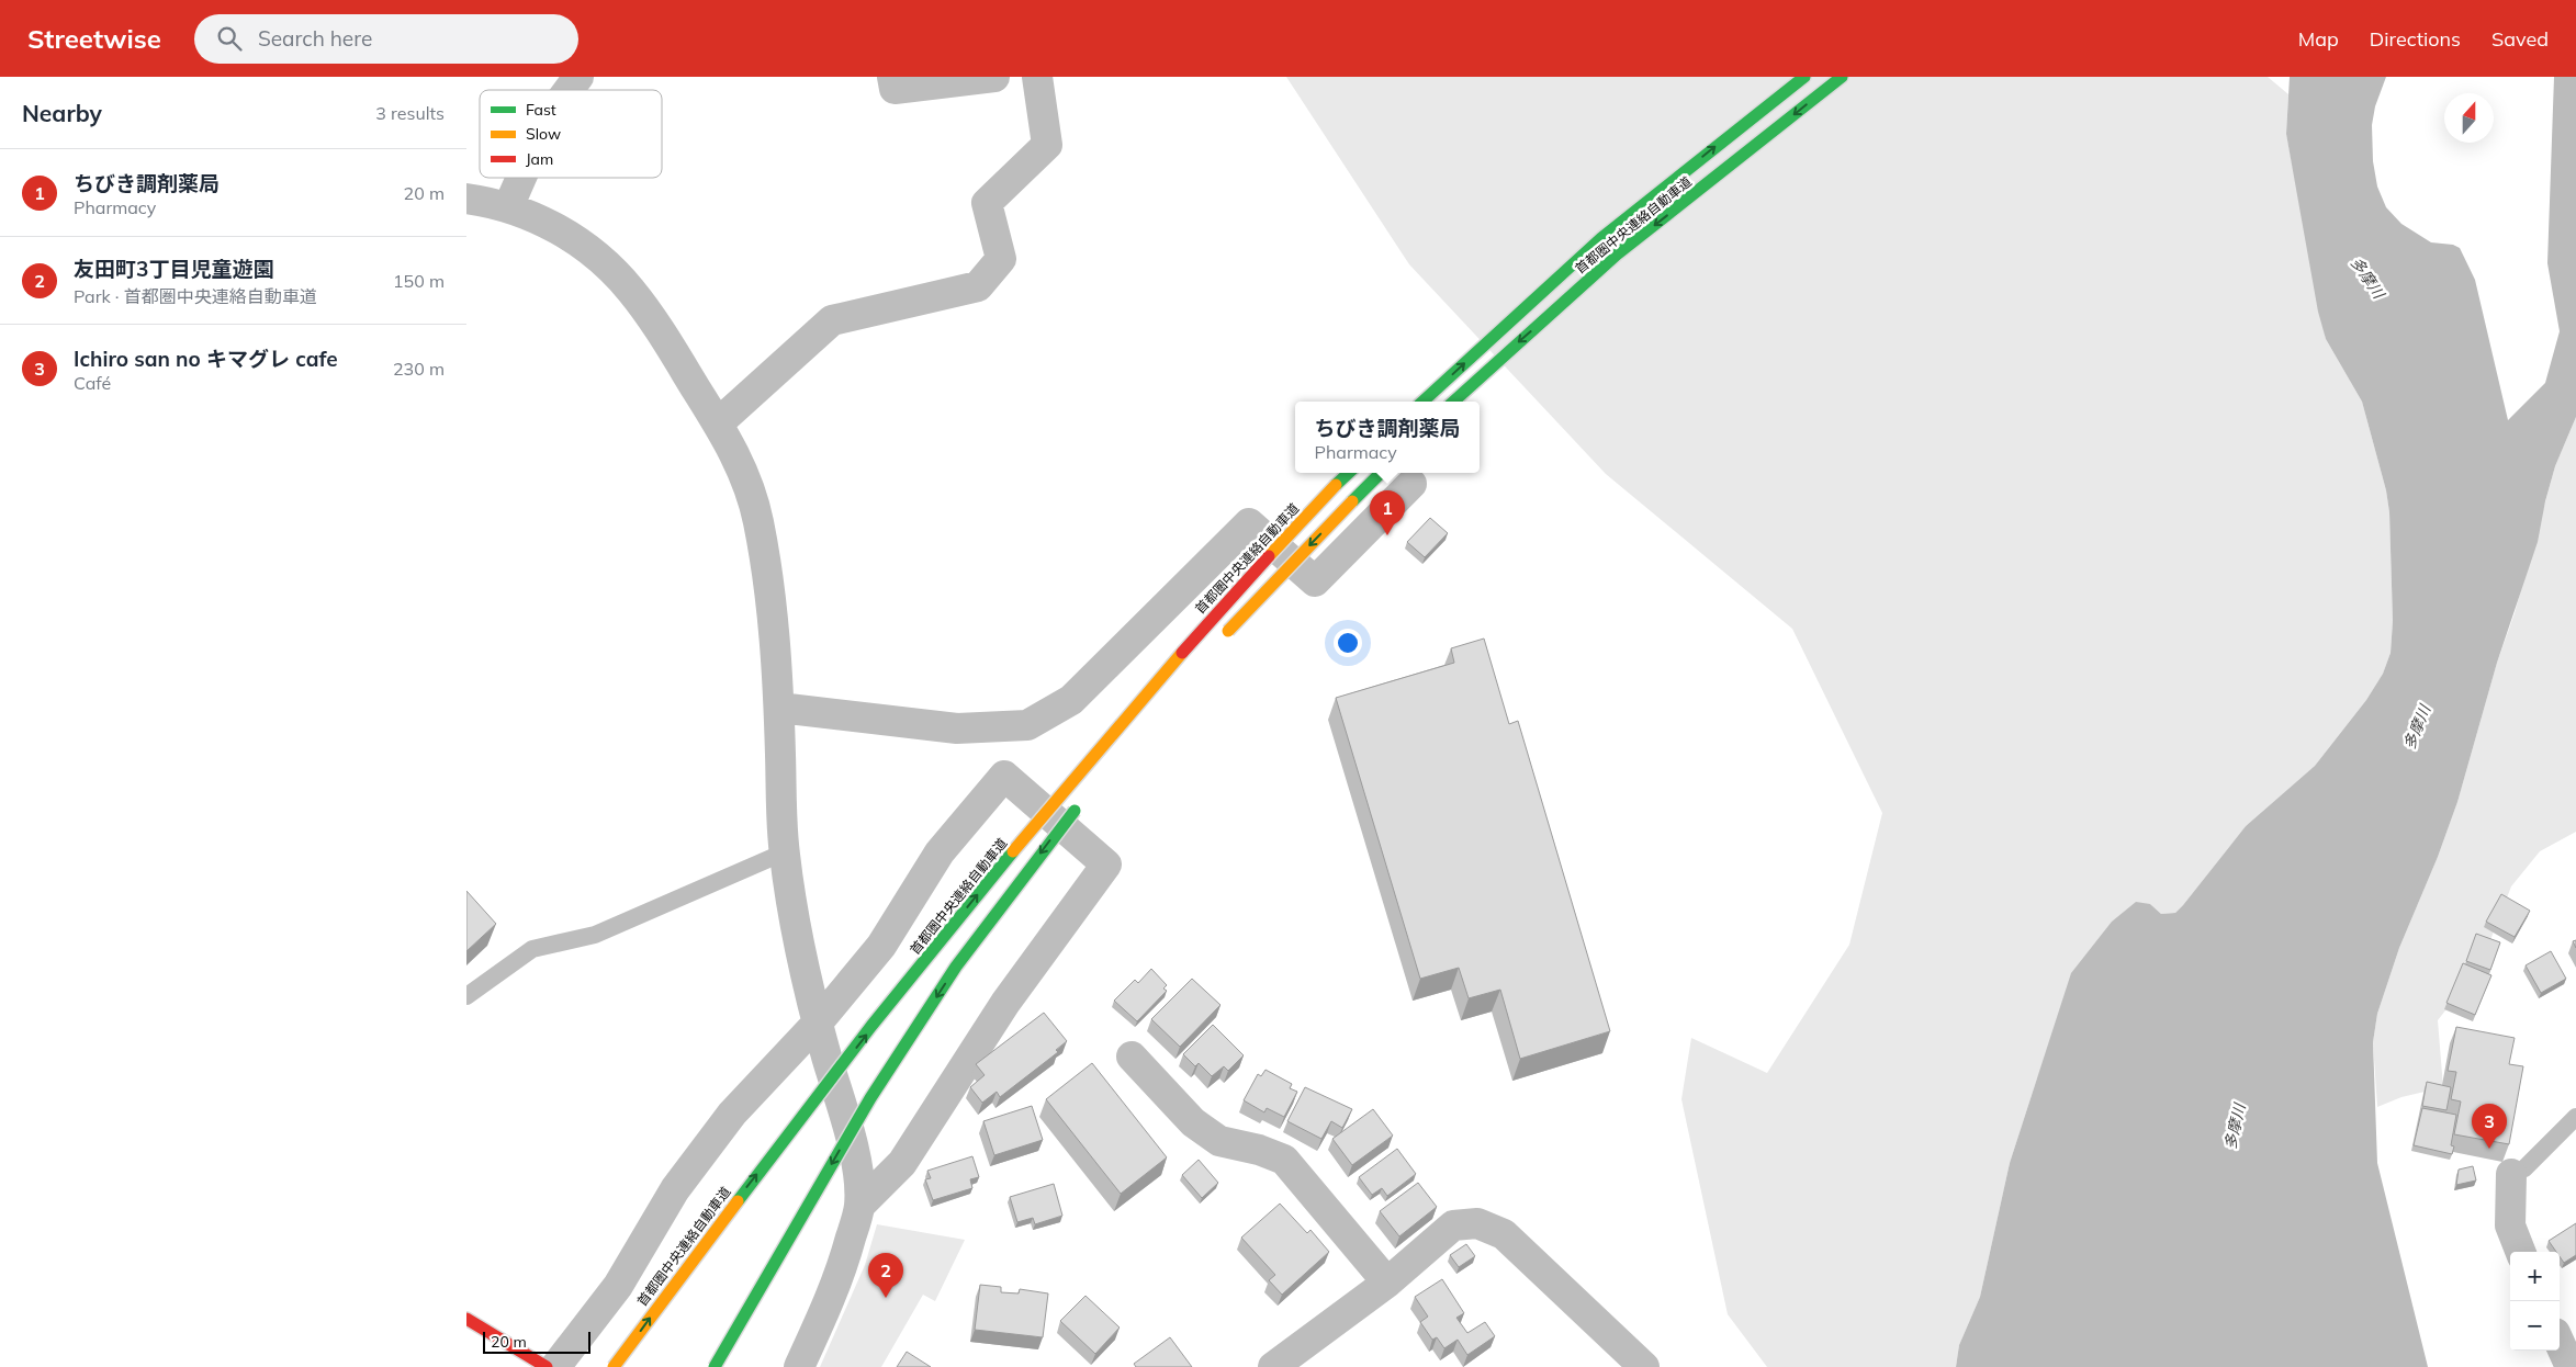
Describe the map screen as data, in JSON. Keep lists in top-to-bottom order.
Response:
{
  "streets": {
    "highway": ["首都圏中央連絡自動車道"]
  },
  "water": ["多摩川"],
  "legend": ["Fast", "Slow", "Jam"],
  "scale_bar": "20 m",
  "north": "top",
  "page": {
    "header": "Streetwise",
    "search": "Search here",
    "nav": ["Map", "Directions", "Saved"],
    "heading": ["Nearby", "3 results"],
    "list": [
      {
        "mark": "1",
        "name": "ちびき調剤薬局",
        "note": "Pharmacy",
        "value": "20 m"
      },
      {
        "mark": "2",
        "name": "友田町3丁目児童遊園",
        "note": "Park · 首都圏中央連絡自動車道",
        "value": "150 m"
      },
      {
        "mark": "3",
        "name": "Ichiro san no キマグレ cafe",
        "note": "Café",
        "value": "230 m"
      }
    ],
    "popup": ["ちびき調剤薬局", "Pharmacy"],
    "pins": ["1", "3", "2"],
    "map_buttons": ["+", "−"],
    "scale": "20 m"
  }
}
